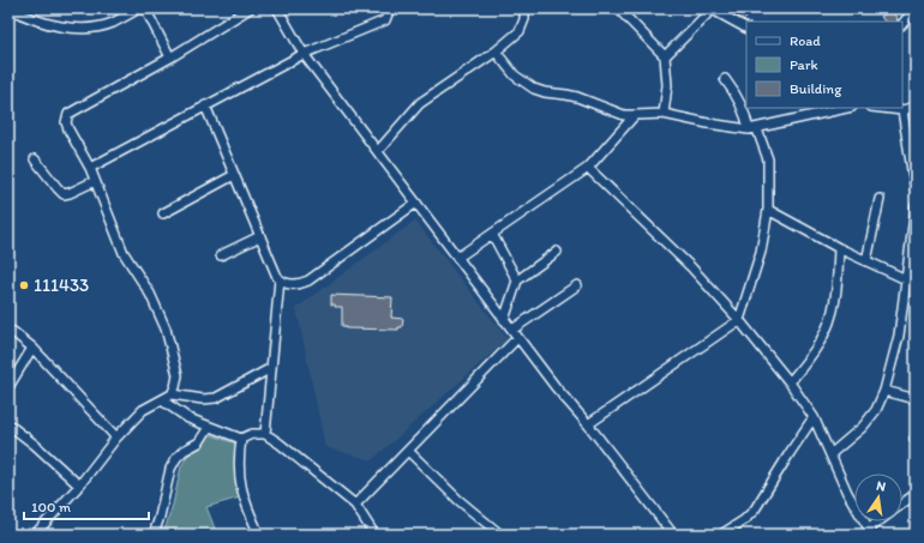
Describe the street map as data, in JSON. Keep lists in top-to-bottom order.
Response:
{
  "places": ["111433"],
  "legend": ["Road", "Park", "Building"],
  "scale_bar": "100 m",
  "north": "top"
}
